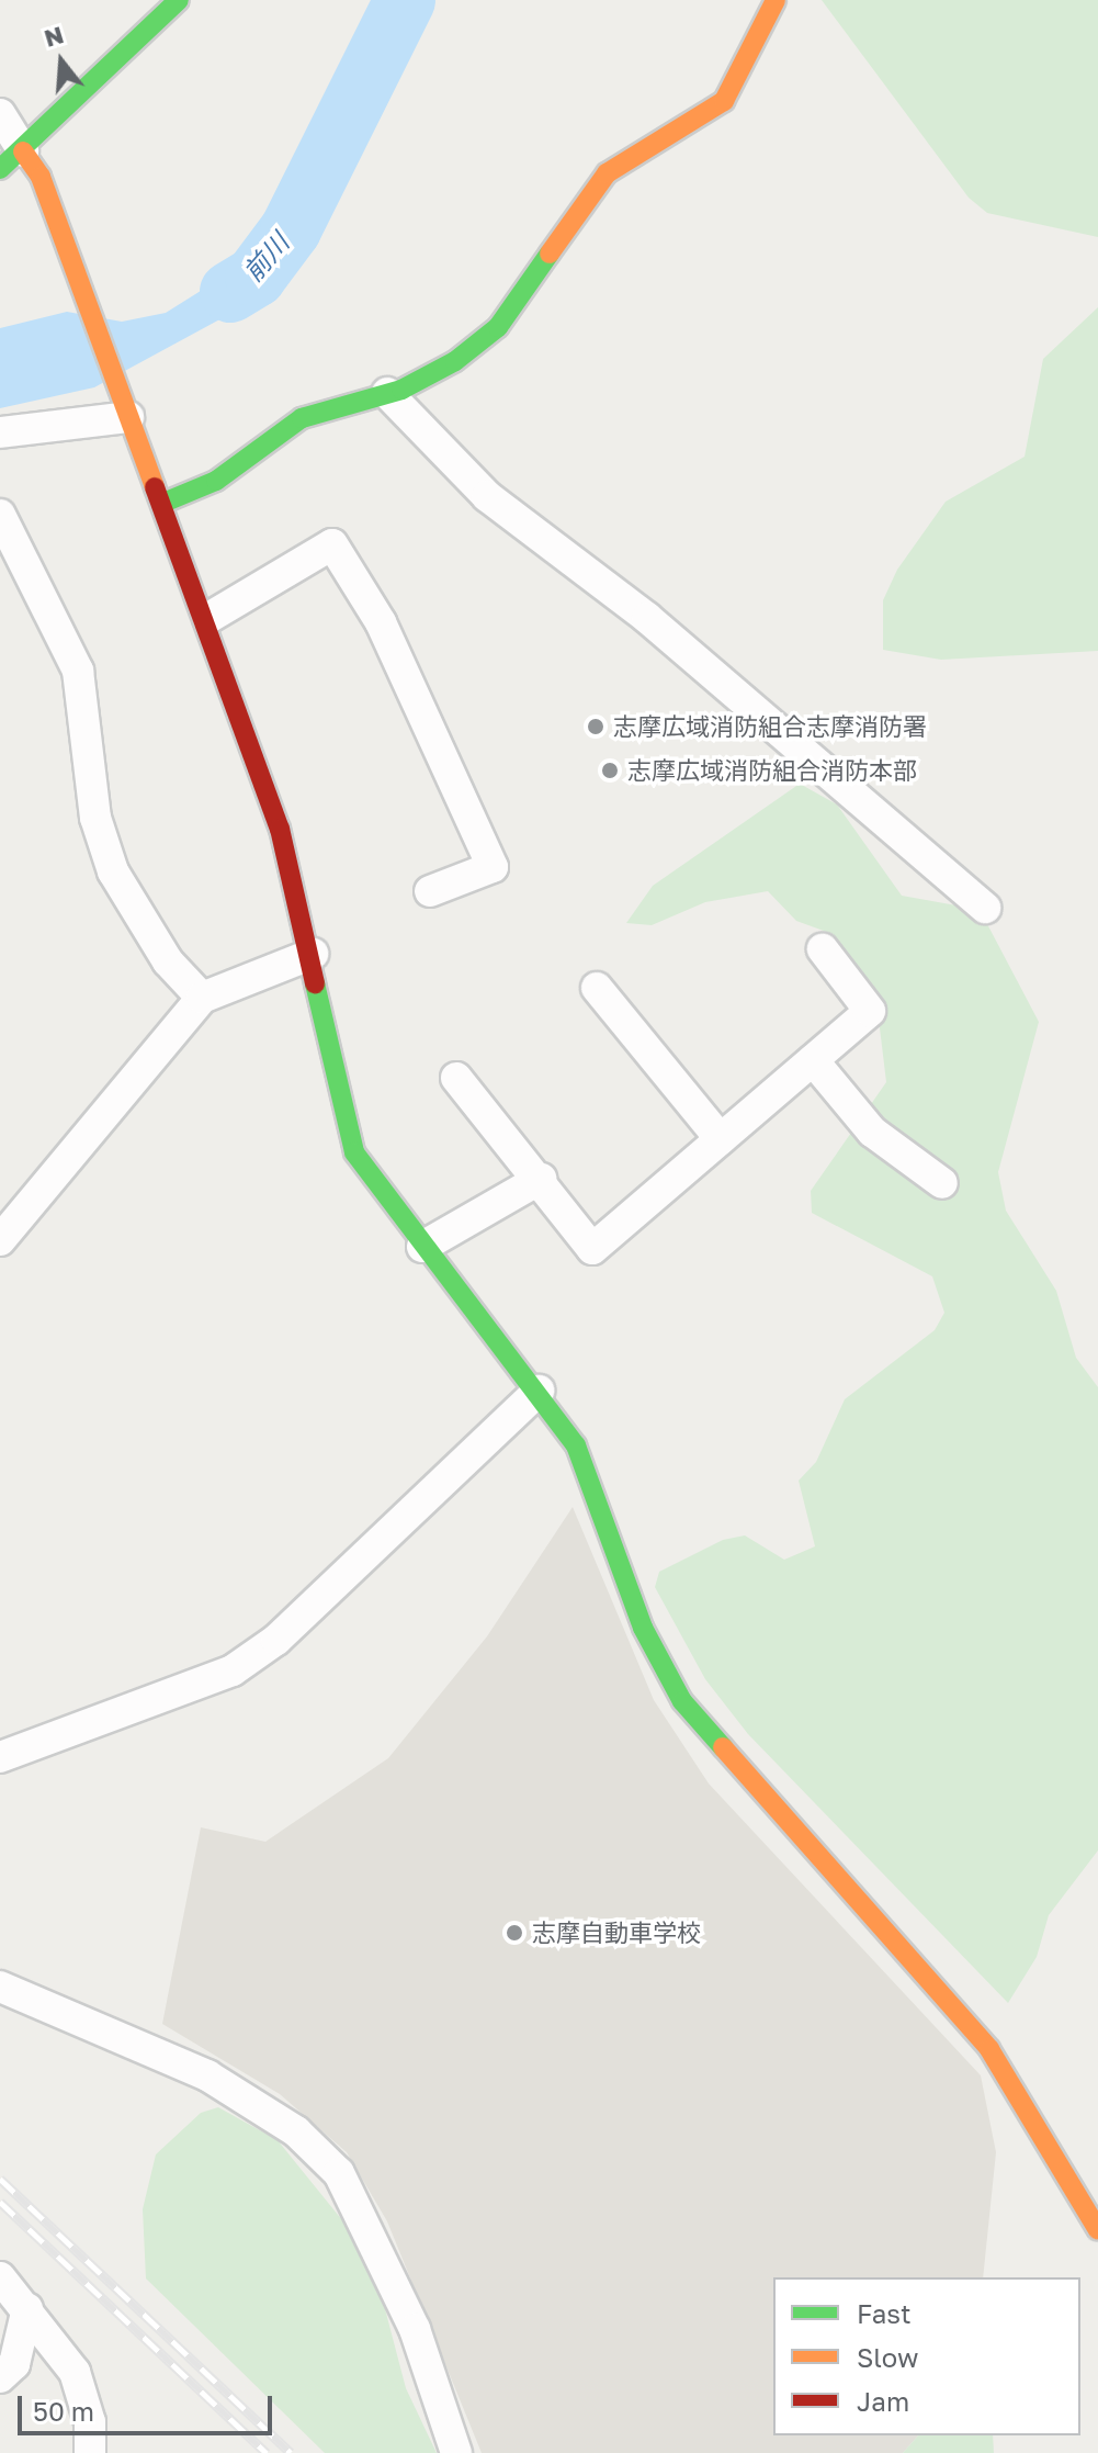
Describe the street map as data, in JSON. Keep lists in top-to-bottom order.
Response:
{
  "water": ["前川"],
  "places": ["志摩広域消防組合志摩消防署", "志摩広域消防組合消防本部", "志摩自動車学校"],
  "legend": ["Fast", "Slow", "Jam"],
  "scale_bar": "50 m",
  "north": "top"
}
